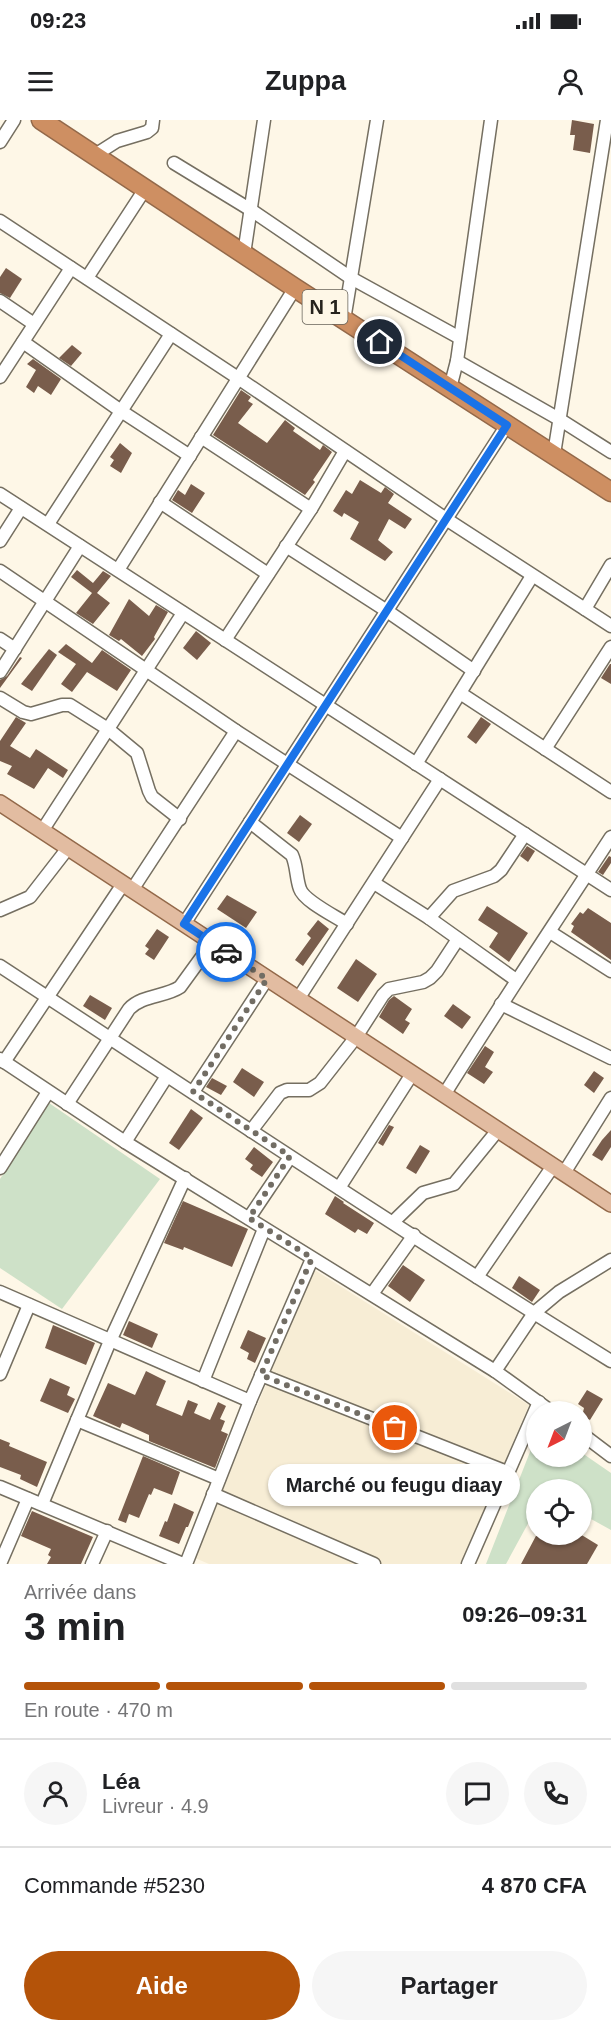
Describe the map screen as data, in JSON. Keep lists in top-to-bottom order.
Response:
{
  "streets": {
    "highway": ["N 1"]
  },
  "places": ["Marché ou feugu diaay"],
  "north": "bottom left",
  "page": {
    "status": "09:23",
    "header": "Zuppa",
    "bubble": "Marché ou feugu diaay",
    "heading": ["3 min", "Arrivée dans", "09:26–09:31"],
    "panel": [
      "Léa",
      "Livreur · 4.9",
      "Commande #5230",
      "4 870 CFA"
    ],
    "bar": "En route · 470 m",
    "buttons": ["Aide", "Partager"]
  }
}
